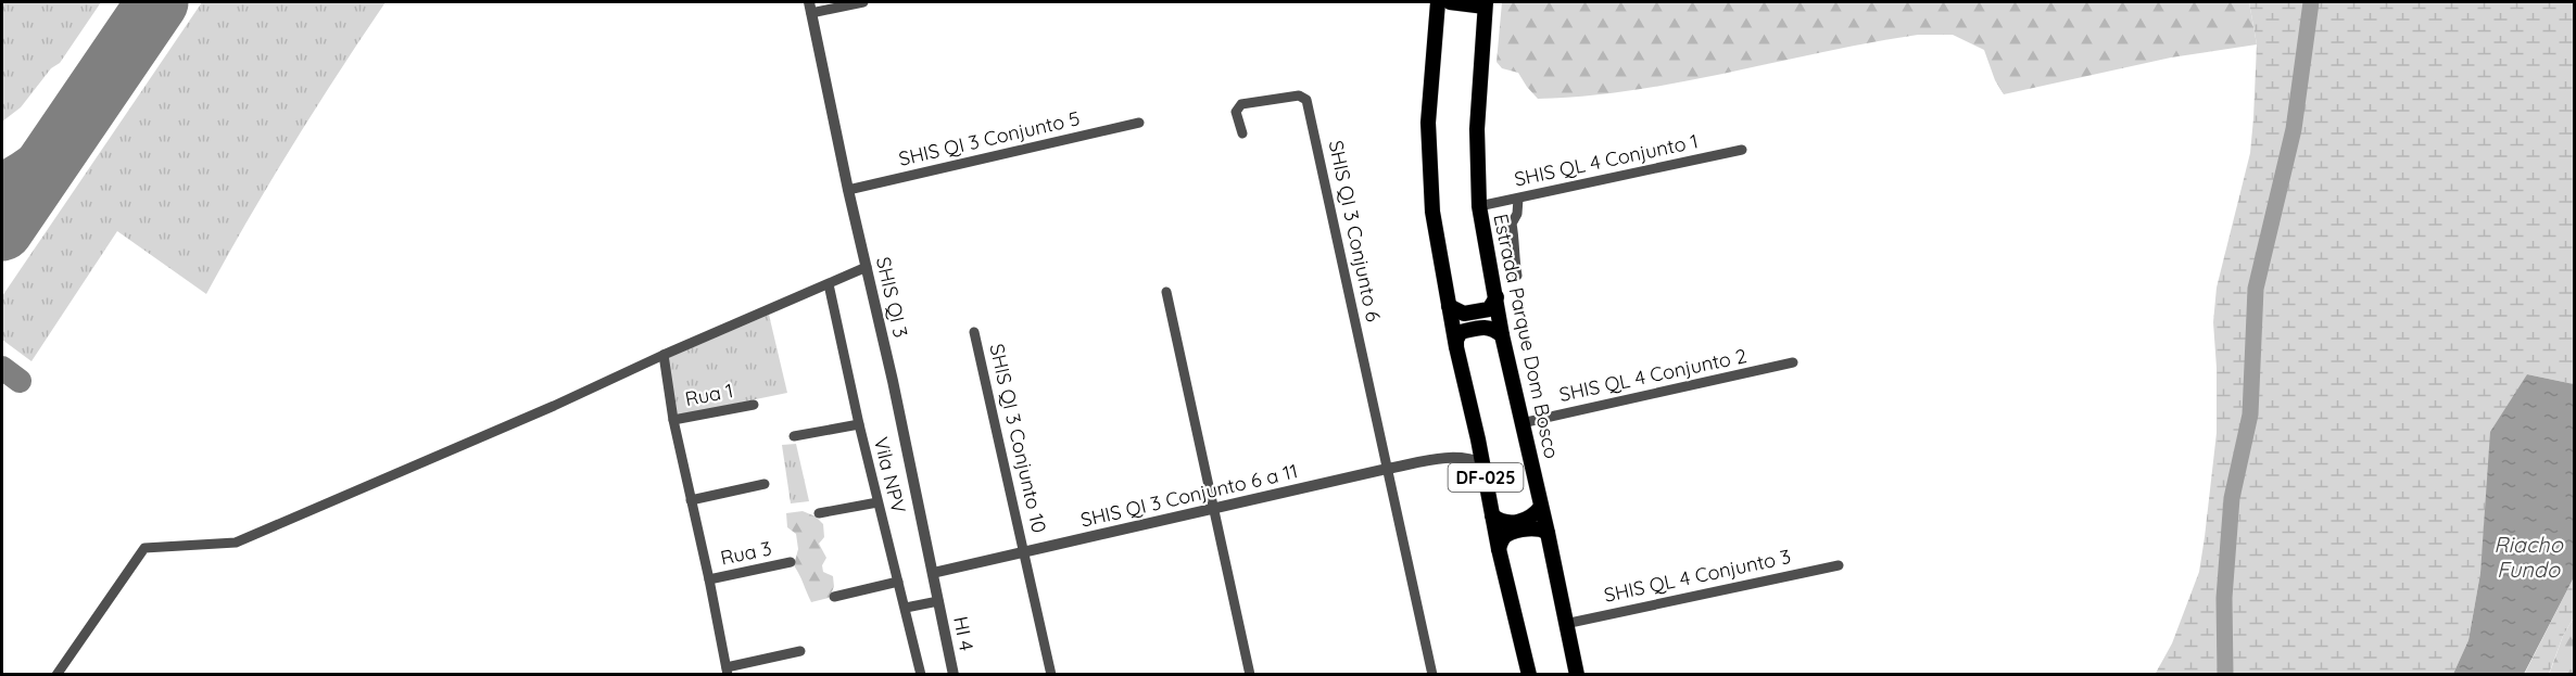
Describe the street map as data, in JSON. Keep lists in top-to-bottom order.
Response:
{
  "streets": {
    "main road": ["Estrada Parque Dom Bosco", "DF-025"],
    "street": [
      "SHIS QI 3 Conjunto 5",
      "SHIS QL 4 Conjunto 1",
      "SHIS QI 3 Conjunto 6",
      "SHIS QI 3",
      "SHIS QL 4 Conjunto 2",
      "Rua 1",
      "SHIS QI 3 Conjunto 10",
      "Vila NPV",
      "SHIS QI 3 Conjunto 6 a 11",
      "Rua 3",
      "SHIS QL 4 Conjunto 3",
      "HI 4"
    ]
  },
  "crossings": [
    ["SHIS QI 3 Conjunto 5", "SHIS QI 3"],
    ["SHIS QL 4 Conjunto 1", "Estrada Parque Dom Bosco"],
    ["SHIS QI 3 Conjunto 6", "SHIS QI 3 Conjunto 6 a 11"],
    ["SHIS QI 3", "SHIS QI 3 Conjunto 6 a 11"],
    ["SHIS QI 3", "HI 4"],
    ["Estrada Parque Dom Bosco", "SHIS QL 4 Conjunto 2"],
    ["Estrada Parque Dom Bosco", "SHIS QL 4 Conjunto 3"],
    ["SHIS QI 3 Conjunto 10", "SHIS QI 3 Conjunto 6 a 11"],
    ["DF-025", "SHIS QI 3 Conjunto 6 a 11"]
  ],
  "water": ["Riacho Fundo"]
}
